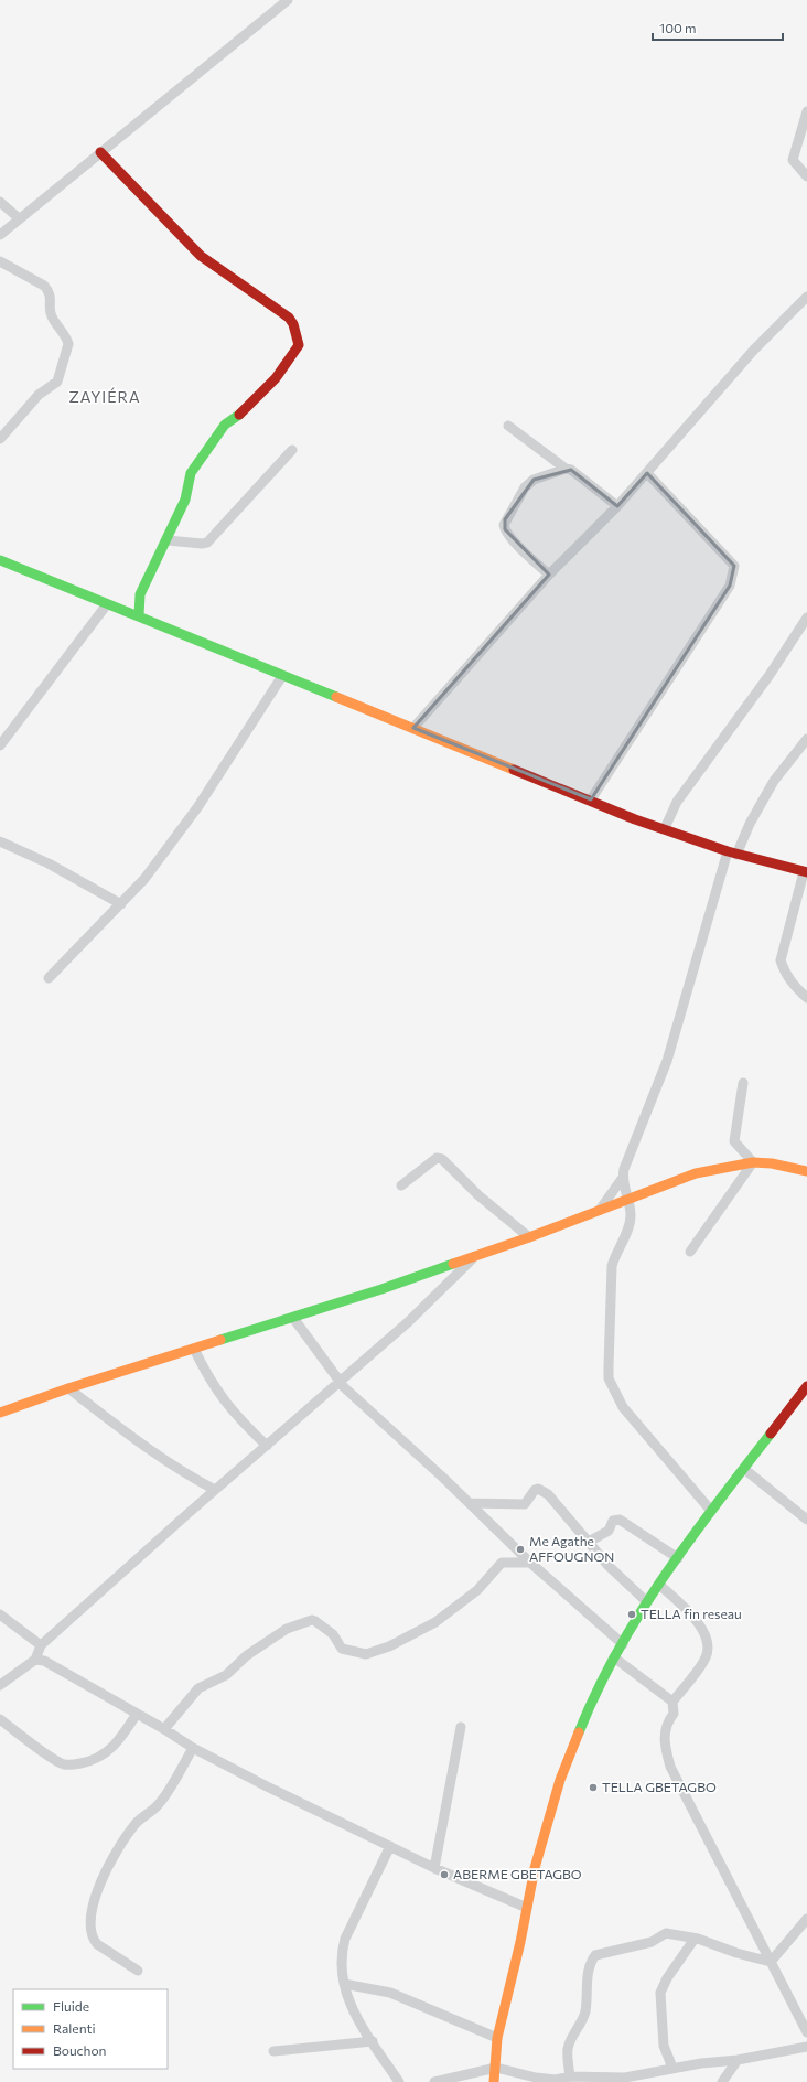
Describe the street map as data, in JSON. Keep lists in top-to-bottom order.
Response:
{
  "districts": ["ZAYIÉRA"],
  "places": [
    "Me Agathe AFFOUGNON",
    "TELLA fin reseau",
    "TELLA GBETAGBO",
    "ABERME GBETAGBO"
  ],
  "legend": ["Fluide", "Ralenti", "Bouchon"],
  "scale_bar": "100 m"
}
